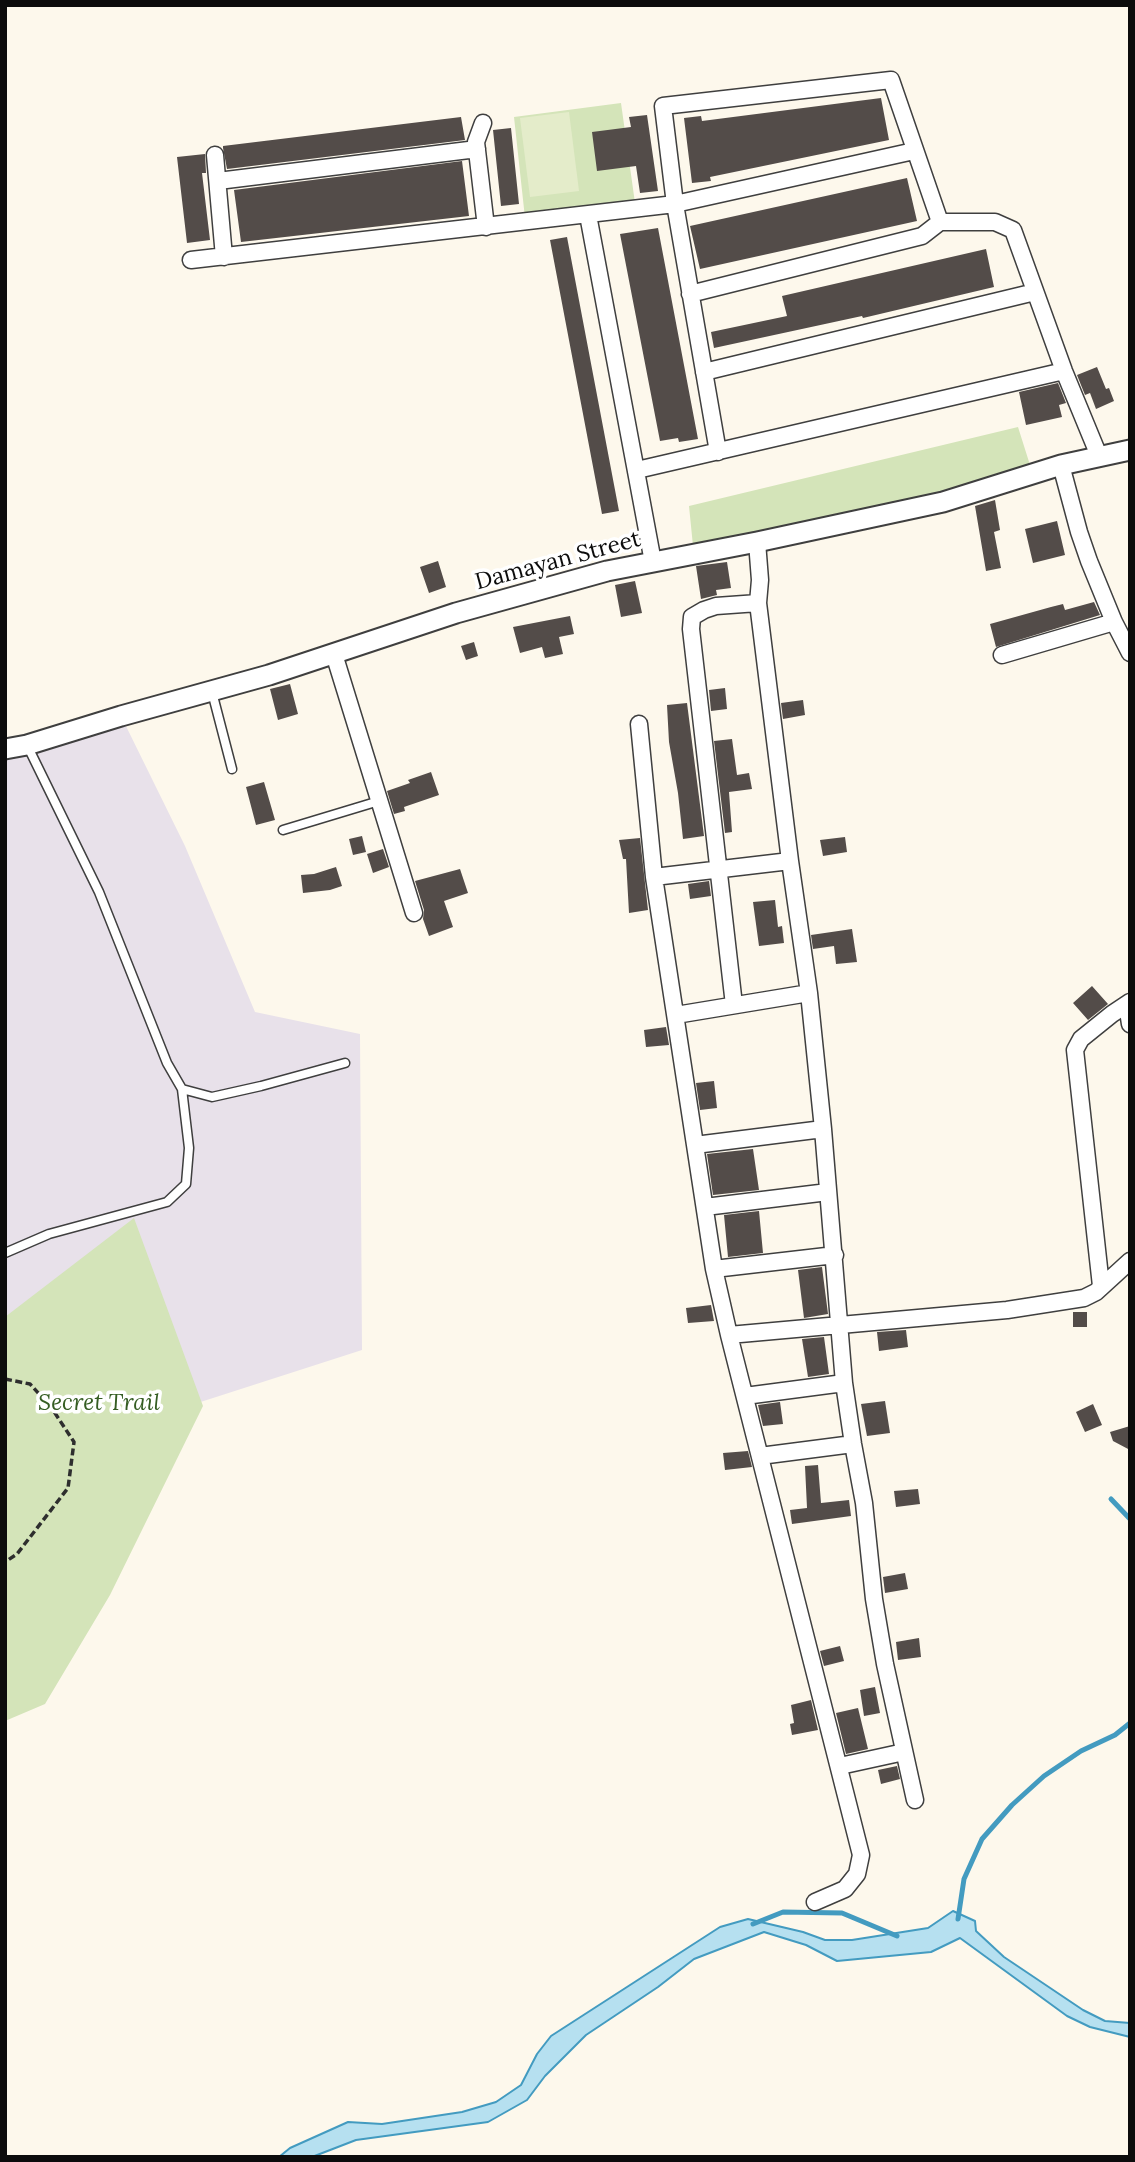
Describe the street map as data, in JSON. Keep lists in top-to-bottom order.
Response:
{
  "streets": {
    "street": ["Damayan Street"]
  },
  "parks": ["Secret Trail"]
}
